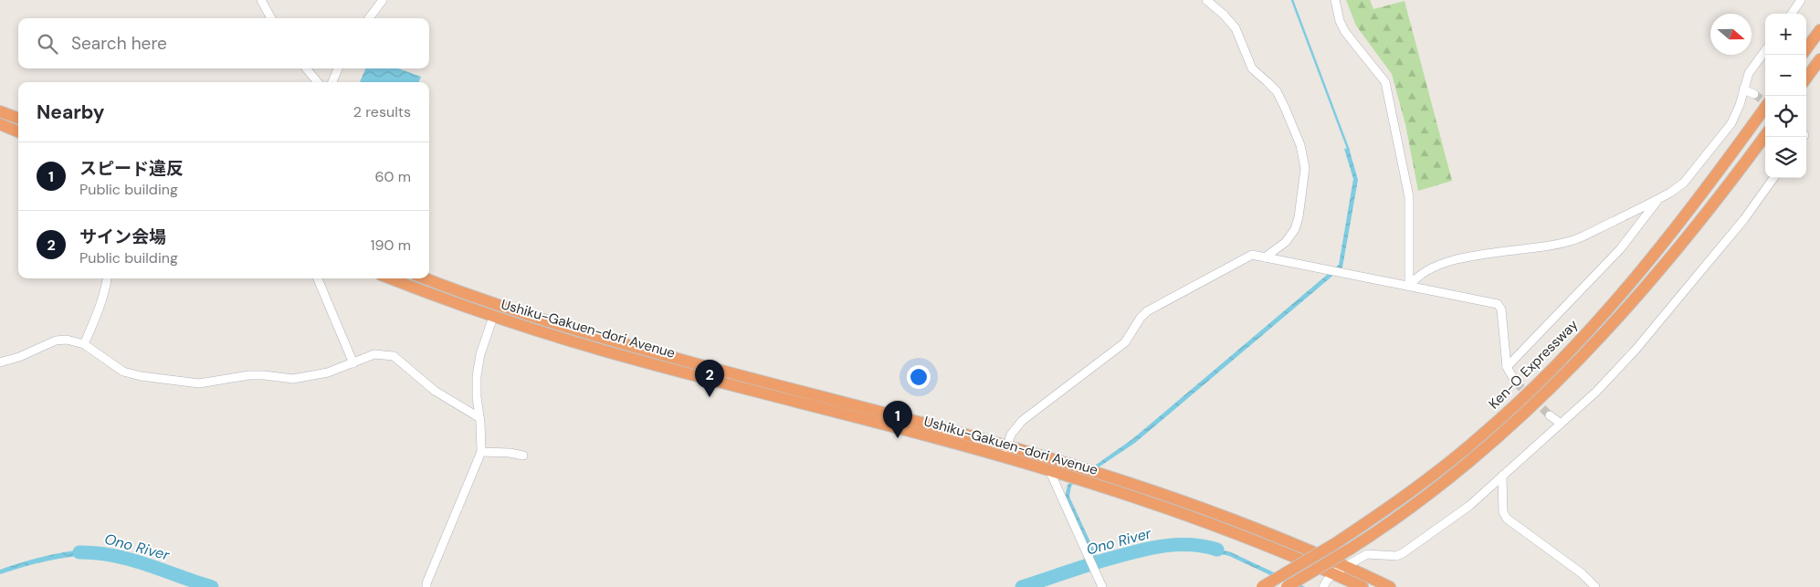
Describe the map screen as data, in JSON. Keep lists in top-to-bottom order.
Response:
{
  "streets": {
    "highway": ["Ushiku-Gakuen-dori Avenue", "Ken-O Expressway"]
  },
  "water": ["Ono River"],
  "north": "right",
  "page": {
    "map_buttons": ["+", "−"],
    "search": "Search here",
    "heading": ["Nearby", "2 results"],
    "list": [
      {
        "mark": "1",
        "name": "スピード違反",
        "note": "Public building",
        "value": "60 m"
      },
      {
        "mark": "2",
        "name": "サイン会場",
        "note": "Public building",
        "value": "190 m"
      }
    ],
    "pins": ["2", "1"]
  }
}
